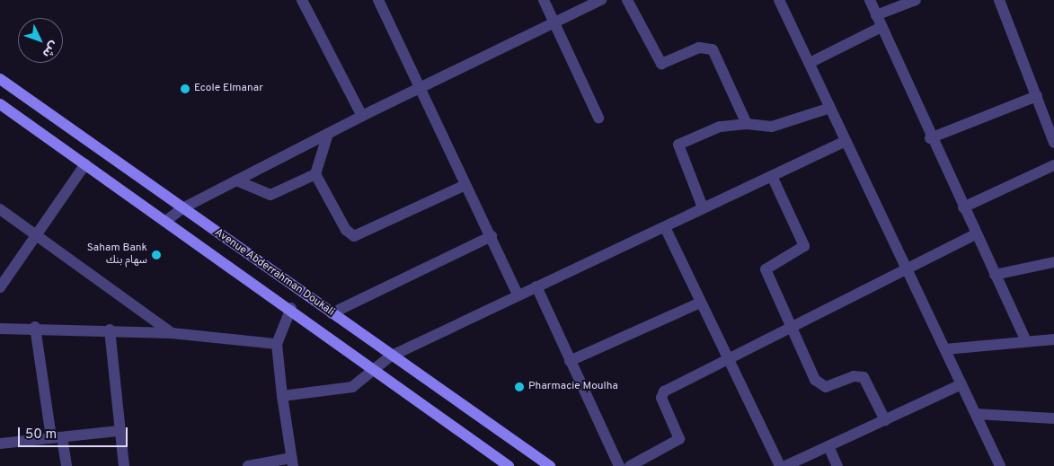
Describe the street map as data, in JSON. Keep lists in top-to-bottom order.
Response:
{
  "streets": {
    "main road": ["Avenue Abderrahman Doukali"]
  },
  "places": ["Ecole Elmanar", "Saham Bank سهام بنك", "Pharmacie Moulha"],
  "scale_bar": "50 m",
  "north": "bottom right"
}
